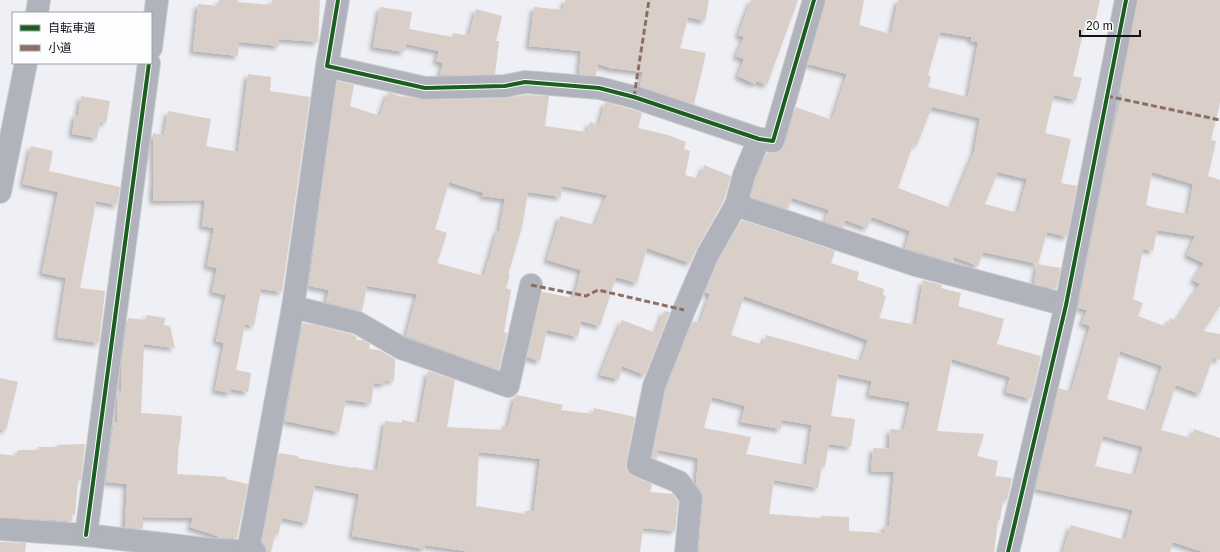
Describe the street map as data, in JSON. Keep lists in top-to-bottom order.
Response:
{
  "legend": ["自転車道", "小道"],
  "scale_bar": "20 m"
}
